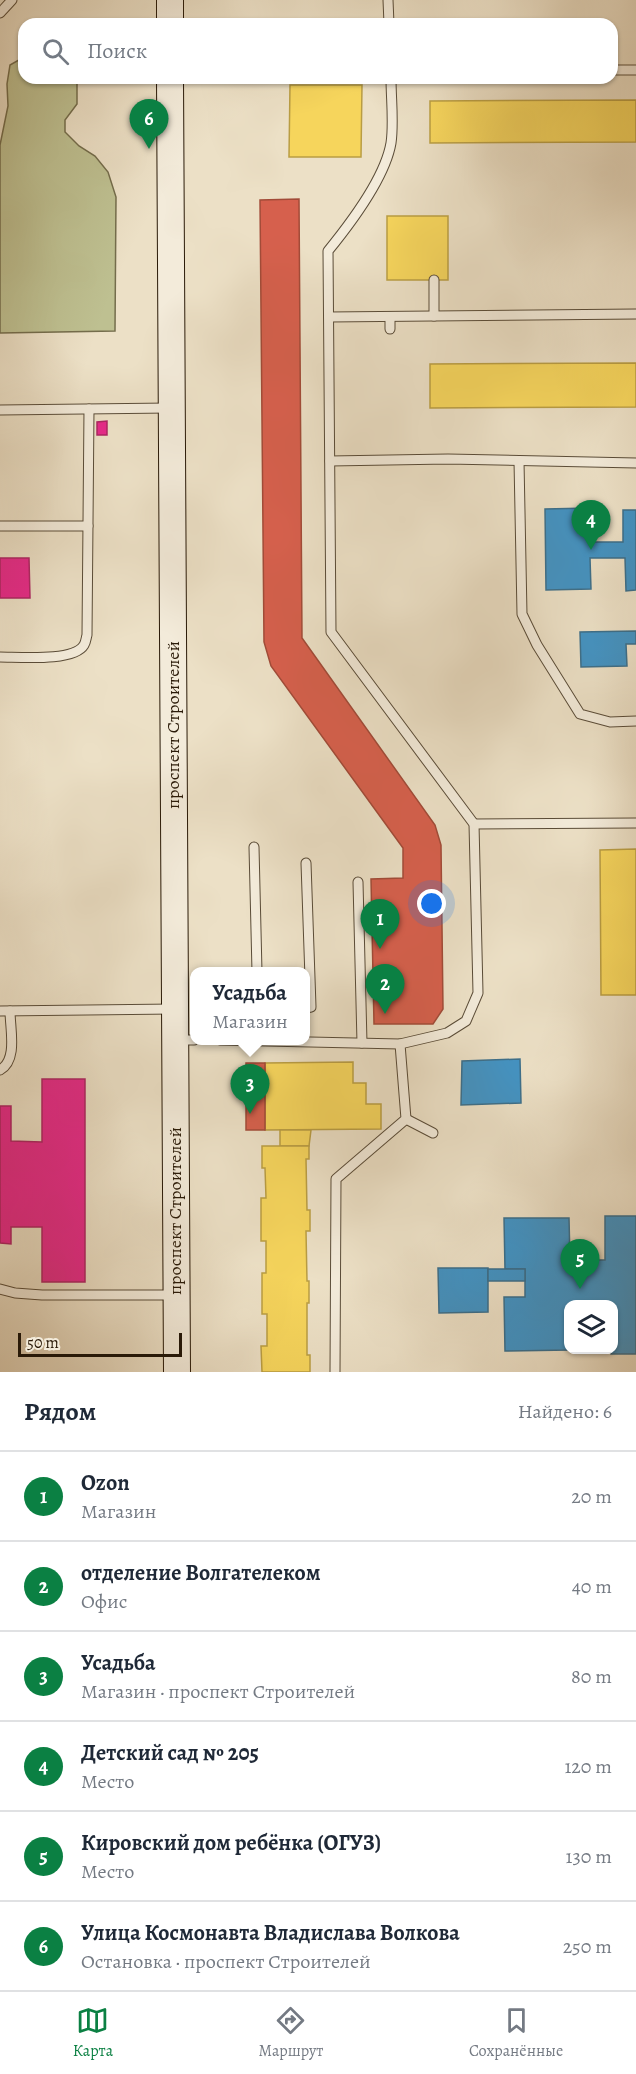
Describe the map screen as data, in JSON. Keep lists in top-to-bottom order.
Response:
{
  "streets": {
    "main road": ["проспект Строителей"]
  },
  "scale_bar": "50 m",
  "page": {
    "search": "Поиск",
    "pins": [
      "6",
      "4",
      "1",
      "2",
      "3",
      "5"
    ],
    "popup": ["Усадьба", "Магазин"],
    "scale": "50 m",
    "heading": ["Рядом", "Найдено: 6"],
    "list": [
      {
        "mark": "1",
        "name": "Ozon",
        "note": "Магазин",
        "value": "20 m"
      },
      {
        "mark": "2",
        "name": "отделение Волгателеком",
        "note": "Офис",
        "value": "40 m"
      },
      {
        "mark": "3",
        "name": "Усадьба",
        "note": "Магазин · проспект Строителей",
        "value": "80 m"
      },
      {
        "mark": "4",
        "name": "Детский сад № 205",
        "note": "Место",
        "value": "120 m"
      },
      {
        "mark": "5",
        "name": "Кировский дом ребёнка (ОГУЗ)",
        "note": "Место",
        "value": "130 m"
      },
      {
        "mark": "6",
        "name": "Улица Космонавта Владислава Волкова",
        "note": "Остановка · проспект Строителей",
        "value": "250 m"
      }
    ],
    "nav": ["Карта", "Маршрут", "Сохранённые"]
  }
}
